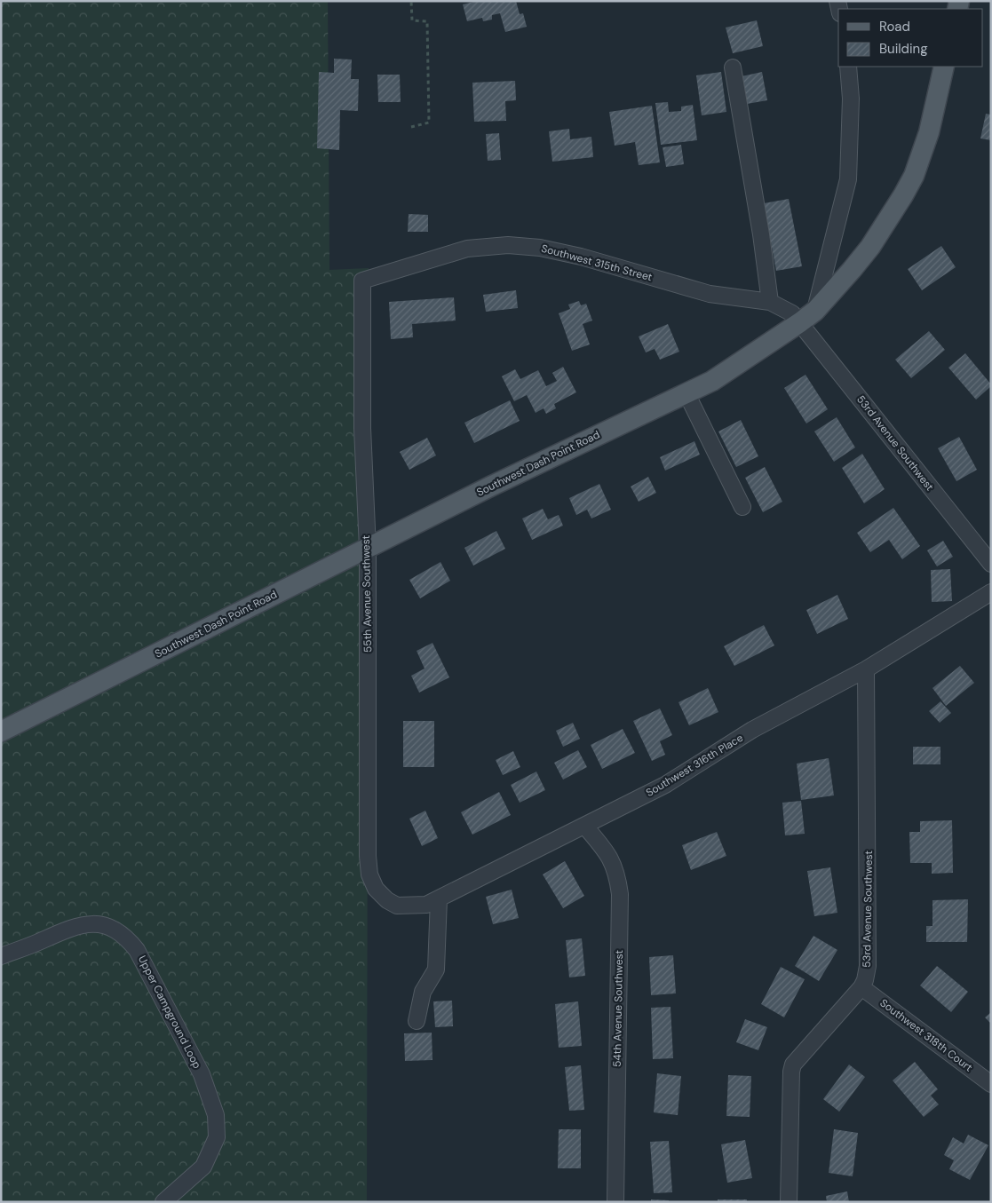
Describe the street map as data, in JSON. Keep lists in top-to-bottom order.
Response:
{
  "streets": {
    "main road": ["Southwest Dash Point Road"],
    "street": [
      "Southwest 315th Street",
      "53rd Avenue Southwest",
      "55th Avenue Southwest",
      "Southwest 316th Place",
      "54th Avenue Southwest",
      "Upper Campground Loop",
      "Southwest 318th Court"
    ]
  },
  "crossings": [
    ["Southwest 315th Street", "53rd Avenue Southwest"],
    ["Southwest 315th Street", "Southwest Dash Point Road"],
    ["Southwest 315th Street", "55th Avenue Southwest"],
    ["53rd Avenue Southwest", "Southwest Dash Point Road"],
    ["53rd Avenue Southwest", "Southwest 316th Place"],
    ["53rd Avenue Southwest", "Southwest 318th Court"],
    ["Southwest Dash Point Road", "55th Avenue Southwest"],
    ["55th Avenue Southwest", "Southwest 316th Place"],
    ["Southwest 316th Place", "54th Avenue Southwest"]
  ],
  "legend": ["Road", "Building"]
}
